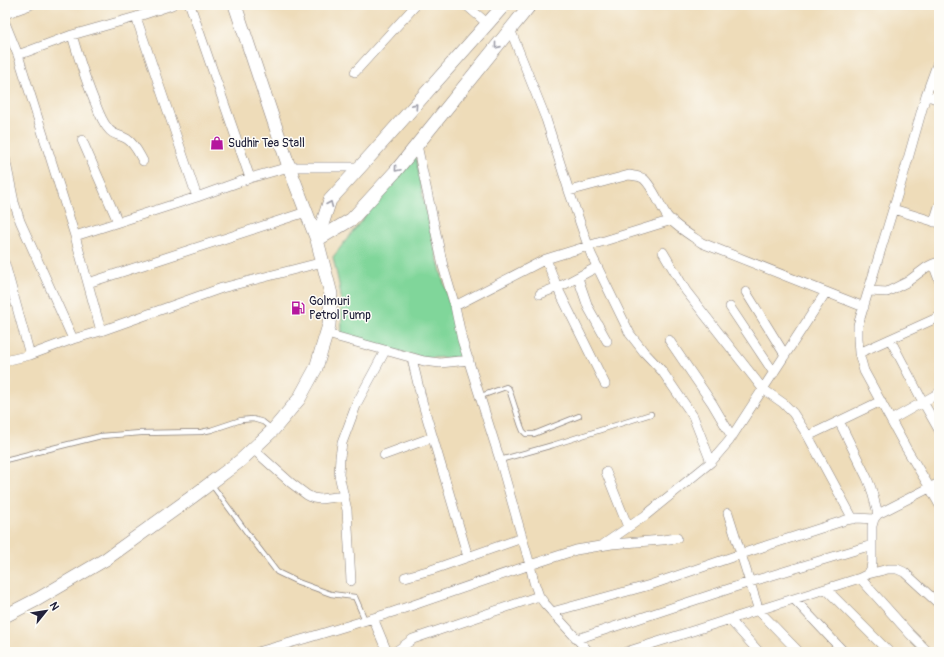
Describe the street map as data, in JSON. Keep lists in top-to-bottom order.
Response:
{
  "places": {
    "shop": ["Sudhir Tea Stall"],
    "fuel station": ["Golmuri Petrol Pump"]
  },
  "north": "top right"
}
